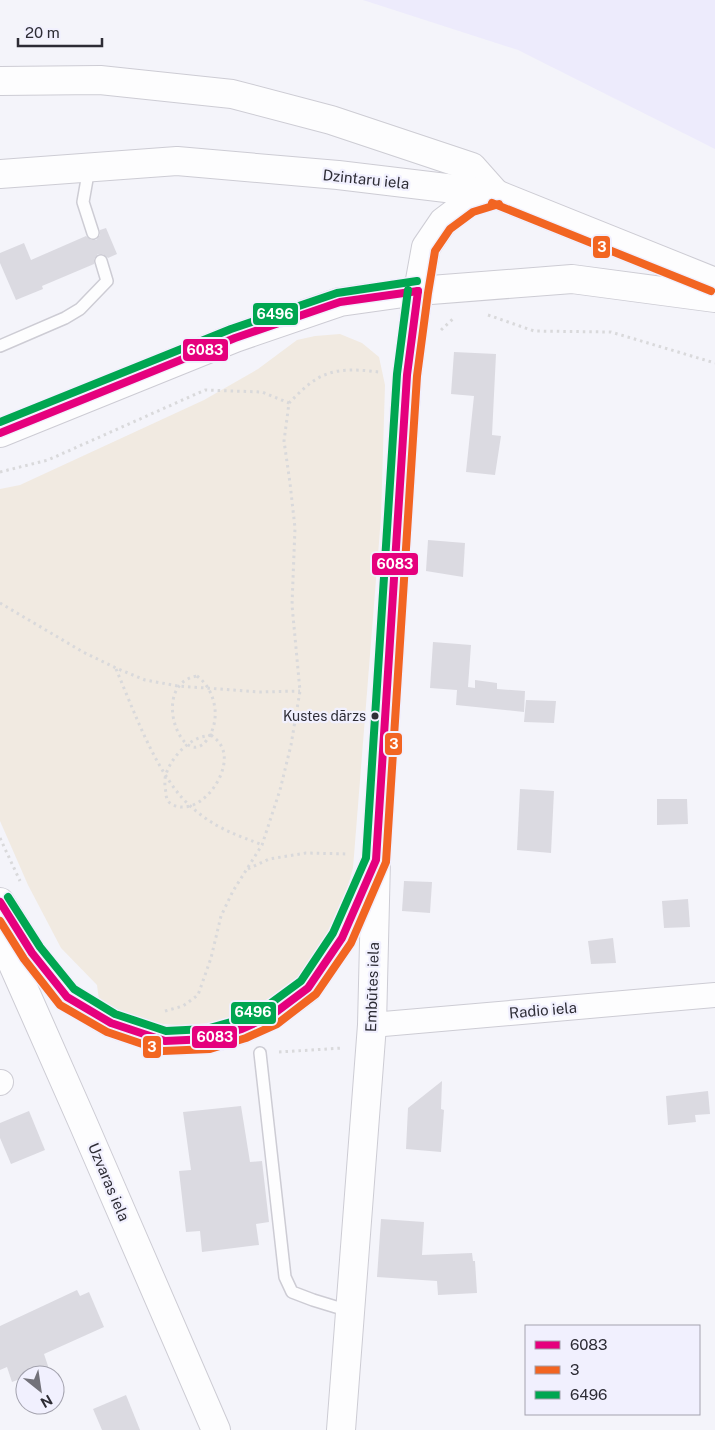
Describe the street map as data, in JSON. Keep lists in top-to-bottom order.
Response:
{
  "streets": {
    "main road": ["Dzintaru iela", "Embūtes iela", "Uzvaras iela"],
    "street": ["Radio iela"]
  },
  "crossings": [
    ["Dzintaru iela", "Embūtes iela"],
    ["Embūtes iela", "Radio iela"]
  ],
  "places": ["Kustes dārzs"],
  "lines": ["transit line 3", "transit line 6496", "transit line 6083"],
  "legend": ["6083", "3", "6496"],
  "scale_bar": "20 m",
  "north": "bottom right"
}
